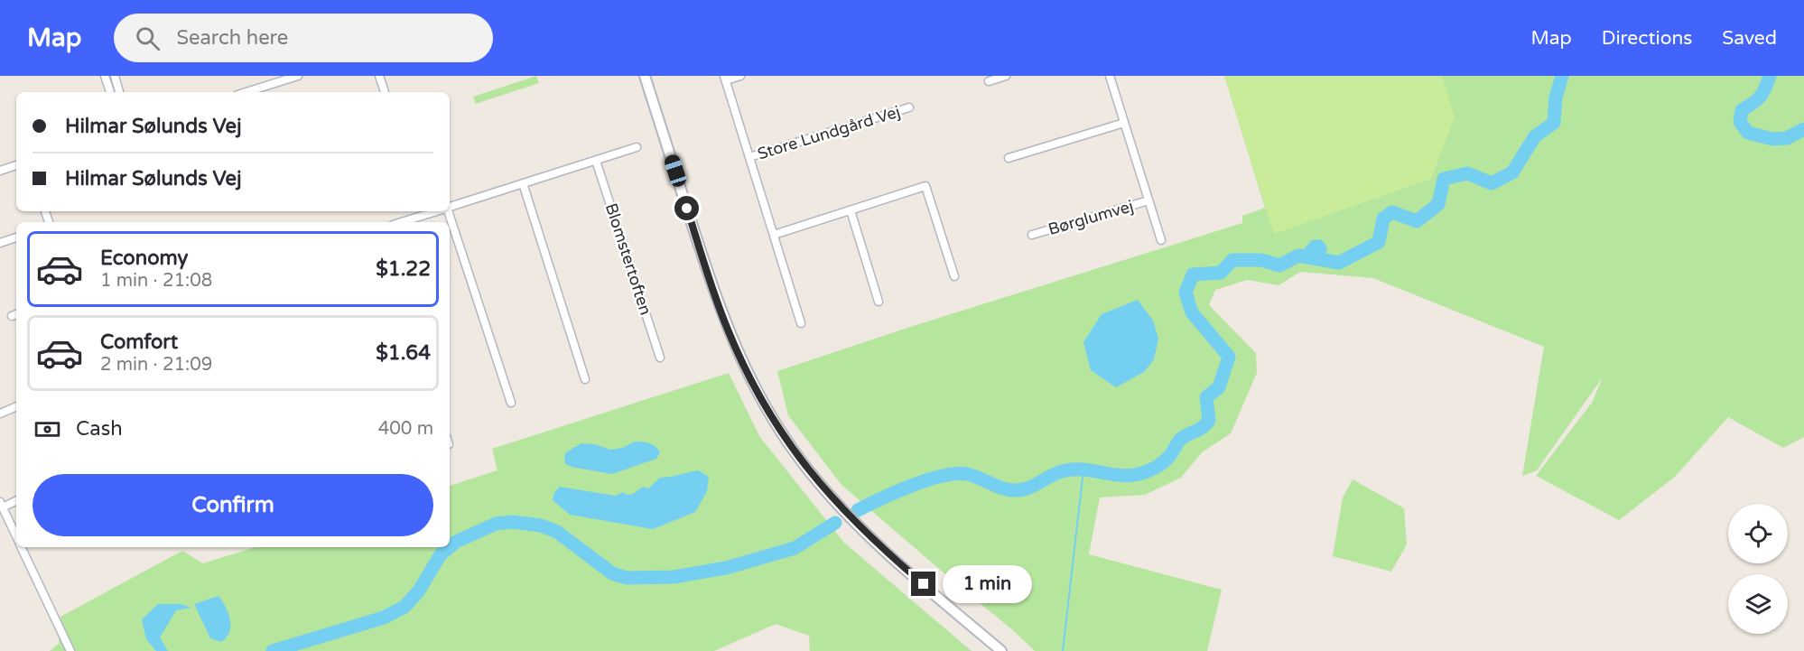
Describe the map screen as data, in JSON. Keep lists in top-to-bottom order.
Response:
{
  "streets": {
    "street": ["Store Lundgård Vej", "Børglumvej", "Blomstertoften"]
  },
  "page": {
    "header": "Map",
    "search": "Search here",
    "nav": ["Map", "Directions", "Saved"],
    "banner": ["Hilmar Sølunds Vej", "Hilmar Sølunds Vej"],
    "list": [
      {
        "name": "Economy",
        "note": "1 min · 21:08",
        "value": "$1.22"
      },
      {
        "name": "Comfort",
        "note": "2 min · 21:09",
        "value": "$1.64"
      }
    ],
    "pay": ["Cash", "400 m"],
    "buttons": "Confirm",
    "bubble": "1 min"
  }
}
